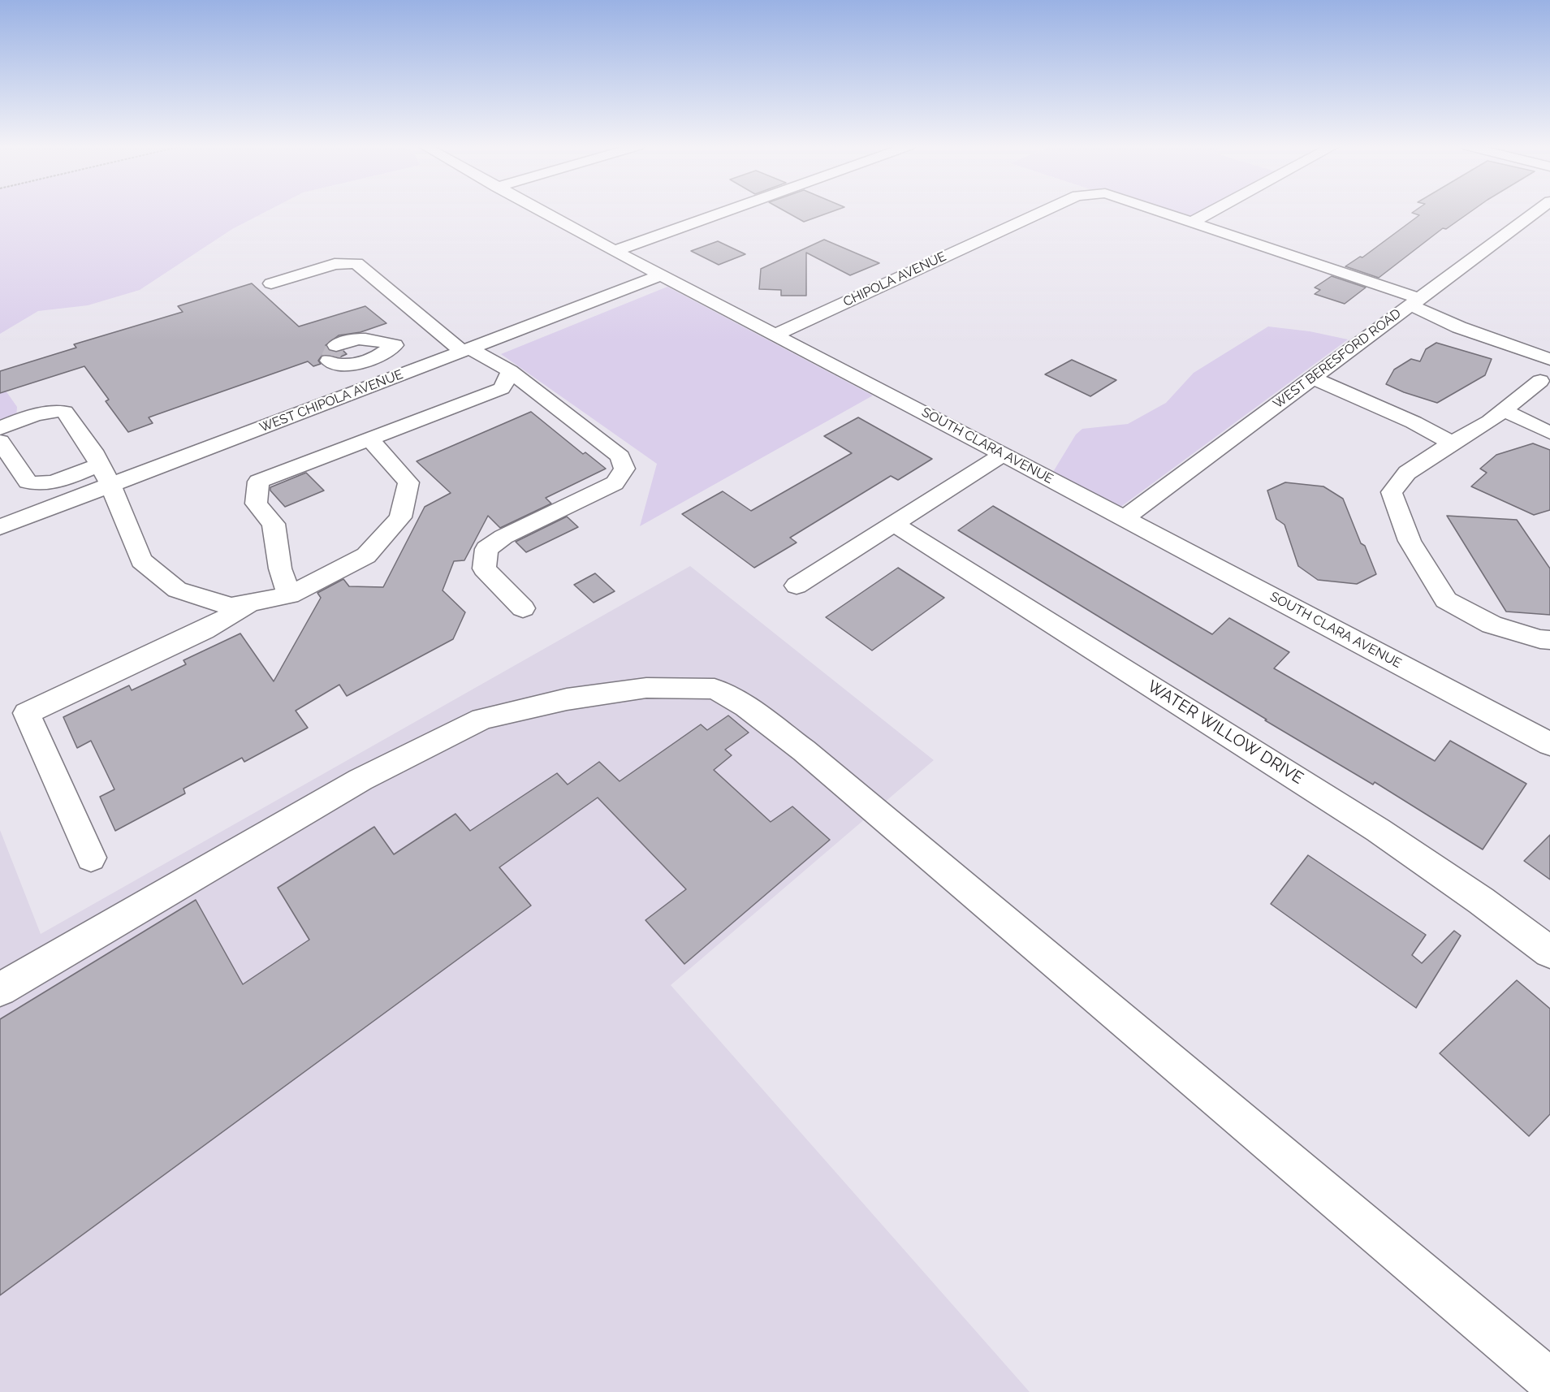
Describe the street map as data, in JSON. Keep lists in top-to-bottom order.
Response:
{
  "streets": {
    "street": [
      "CHIPOLA AVENUE",
      "WEST BERESFORD ROAD",
      "WEST CHIPOLA AVENUE",
      "SOUTH CLARA AVENUE",
      "WATER WILLOW DRIVE"
    ]
  },
  "crossings": [
    ["CHIPOLA AVENUE", "SOUTH CLARA AVENUE"],
    ["WEST BERESFORD ROAD", "SOUTH CLARA AVENUE"],
    ["WEST CHIPOLA AVENUE", "SOUTH CLARA AVENUE"]
  ]
}
